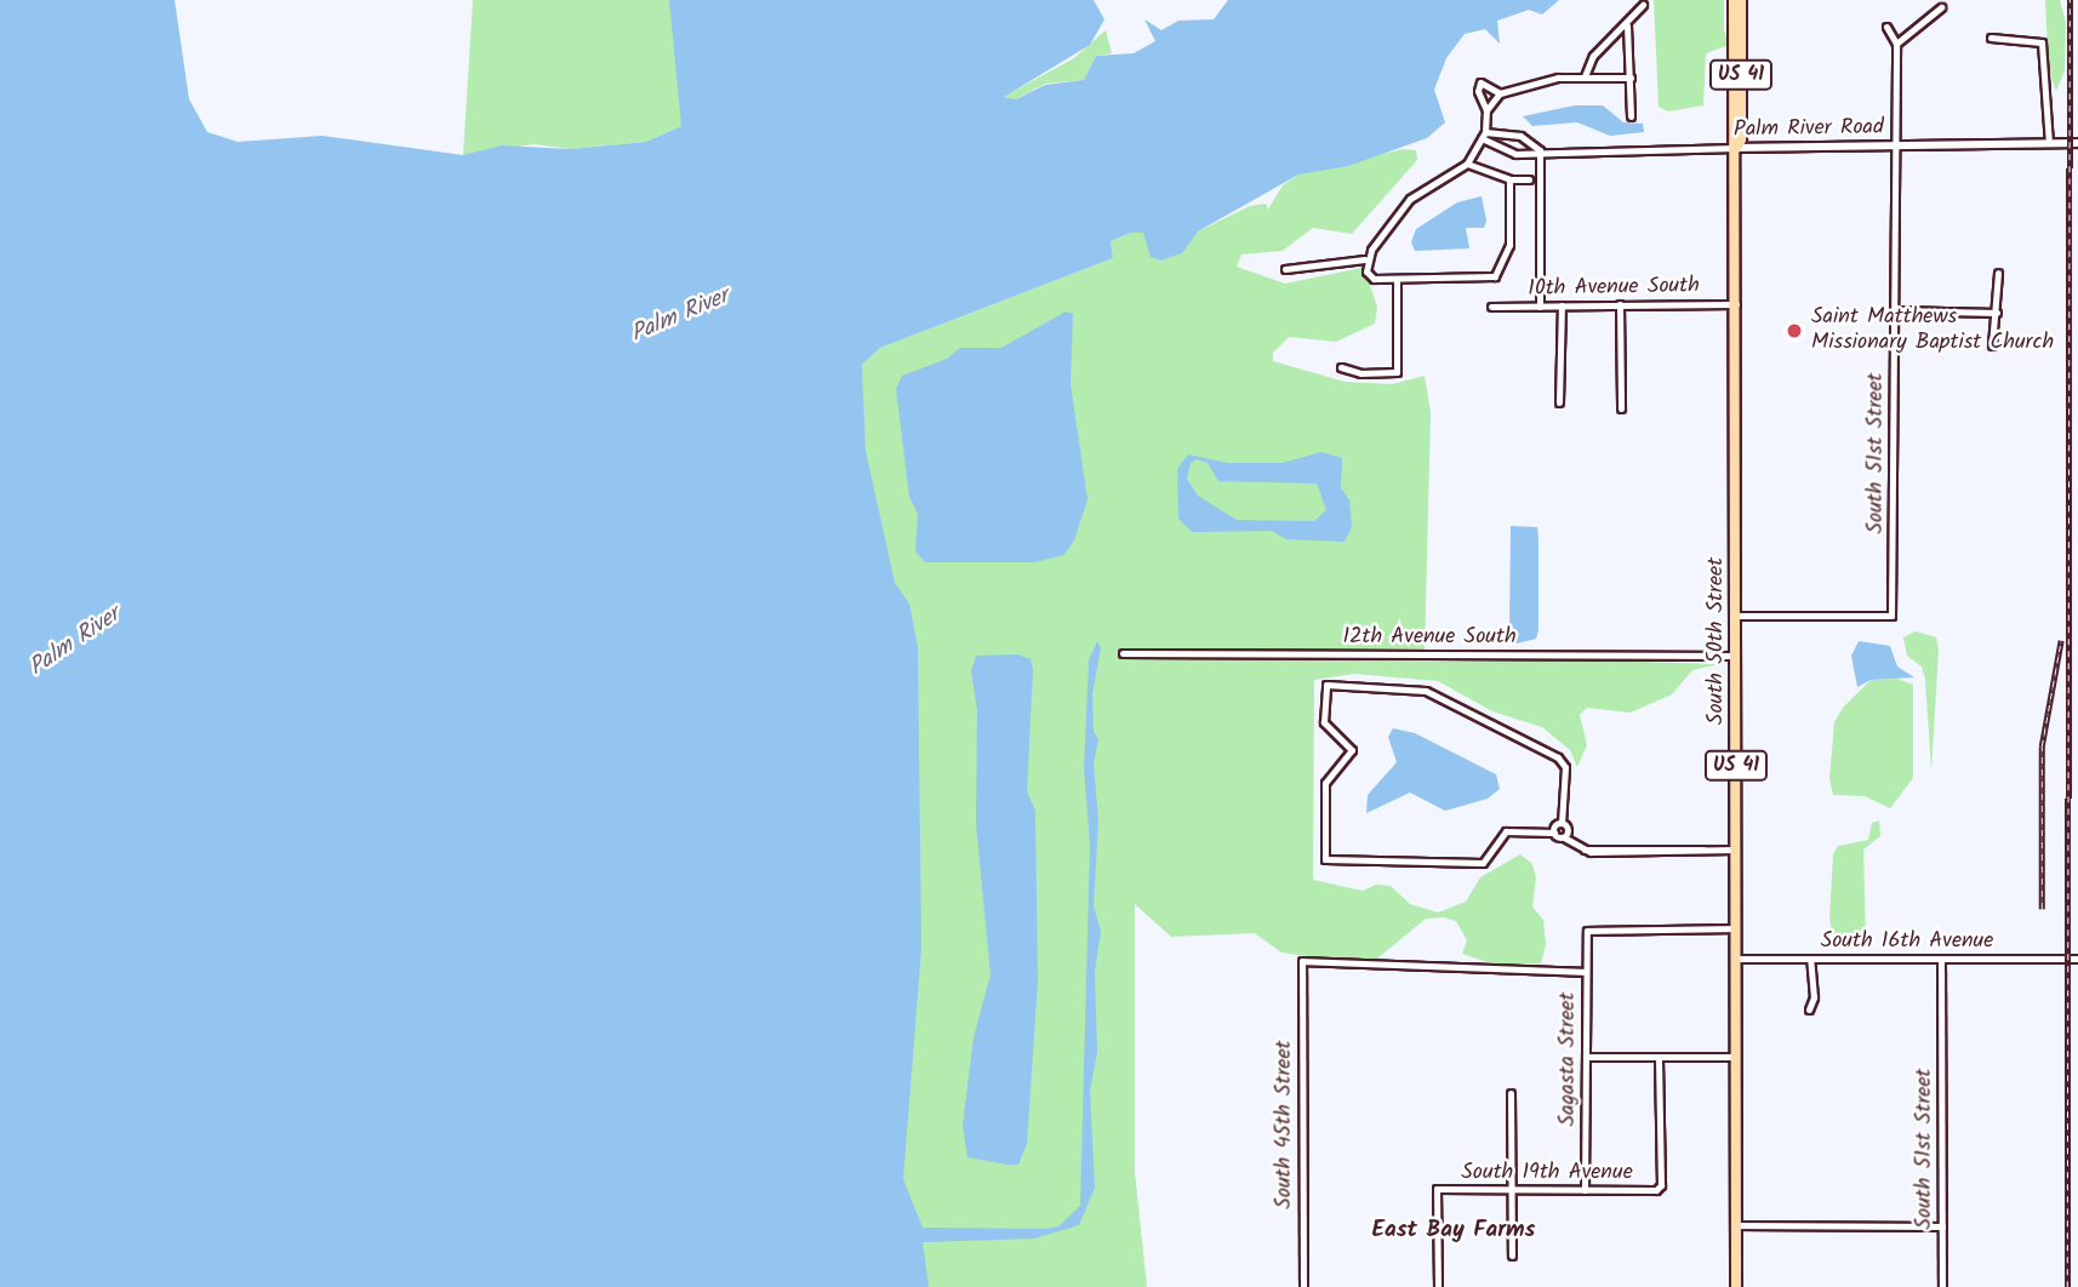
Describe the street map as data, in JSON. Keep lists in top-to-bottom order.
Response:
{
  "streets": {
    "main road": ["US 41", "South 50th Street"],
    "street": [
      "Palm River Road",
      "10th Avenue South",
      "South 51st Street",
      "12th Avenue South",
      "South 16th Avenue",
      "Sagasta Street",
      "South 45th Street",
      "South 19th Avenue"
    ]
  },
  "crossings": [
    ["Palm River Road", "South 51st Street"],
    ["Palm River Road", "South 50th Street"],
    ["10th Avenue South", "South 50th Street"],
    ["South 51st Street", "South 50th Street"],
    ["South 51st Street", "South 16th Avenue"],
    ["12th Avenue South", "South 50th Street"],
    ["South 50th Street", "South 16th Avenue"],
    ["South 50th Street", "Sagasta Street"],
    ["Sagasta Street", "South 45th Street"],
    ["Sagasta Street", "South 19th Avenue"]
  ],
  "districts": ["East Bay Farms"],
  "water": ["Palm River"],
  "places": ["Saint Matthews Missionary Baptist Church"]
}
